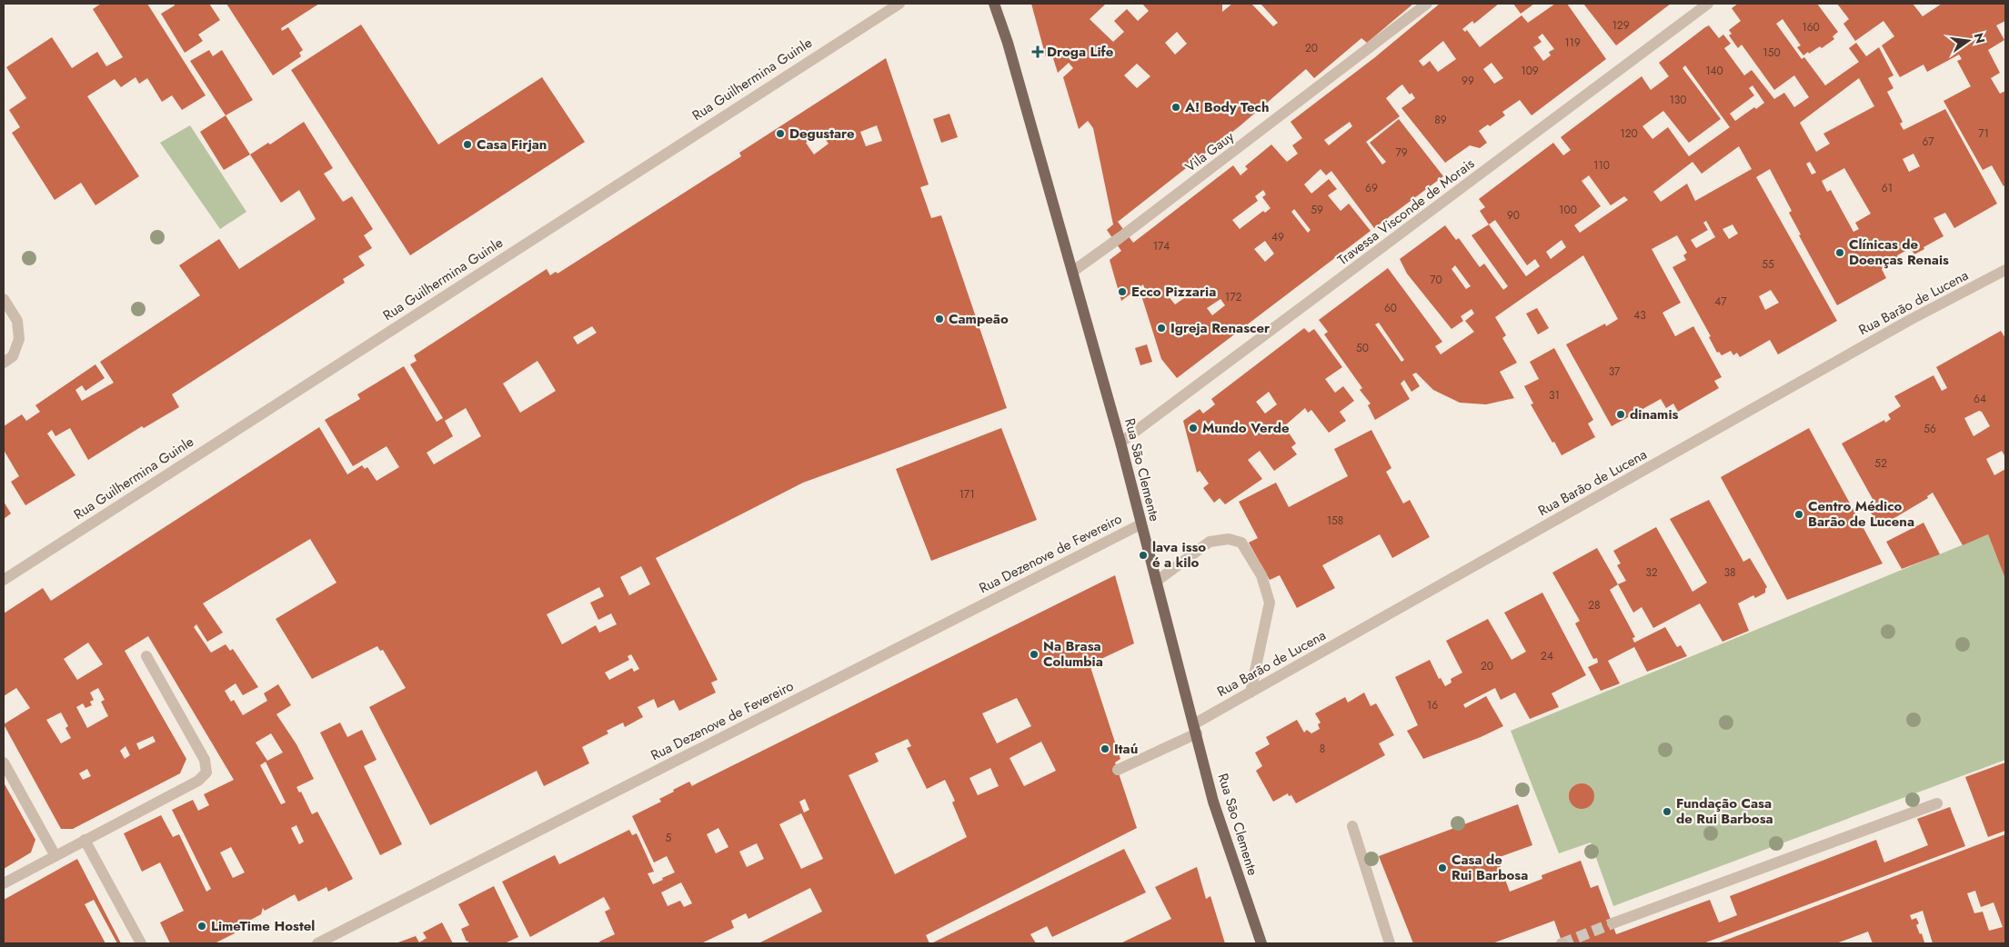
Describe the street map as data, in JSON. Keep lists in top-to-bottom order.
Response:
{
  "streets": {
    "main road": ["Rua São Clemente"],
    "street": [
      "Rua Guilhermina Guinle",
      "Vila Gauy",
      "Travessa Visconde de Morais",
      "Rua Barão de Lucena",
      "Rua Dezenove de Fevereiro"
    ]
  },
  "crossings": [
    ["Vila Gauy", "Rua São Clemente"],
    ["Travessa Visconde de Morais", "Rua São Clemente"],
    ["Rua Barão de Lucena", "Rua São Clemente"],
    ["Rua São Clemente", "Rua Dezenove de Fevereiro"]
  ],
  "places": {
    "health": ["Droga Life"],
    "other": [
      "A! Body Tech",
      "Degustare",
      "Casa Firjan",
      "Clínicas de Doenças Renais",
      "Ecco Pizzaria",
      "Campeão",
      "Igreja Renascer",
      "dinamis",
      "Mundo Verde",
      "Centro Médico Barão de Lucena",
      "lava isso é a kilo",
      "Na Brasa Columbia",
      "Itaú",
      "Fundação Casa de Rui Barbosa",
      "Casa de Rui Barbosa",
      "LimeTime Hostel"
    ]
  },
  "house_numbers": [
    "129",
    "160",
    "119",
    "20",
    "150",
    "109",
    "140",
    "99",
    "130",
    "89",
    "120",
    "71",
    "67",
    "79",
    "110",
    "69",
    "61",
    "59",
    "100",
    "90",
    "49",
    "174",
    "55",
    "70",
    "172",
    "47",
    "60",
    "43",
    "50",
    "37",
    "31",
    "64",
    "56",
    "52",
    "171",
    "158",
    "32",
    "38",
    "28",
    "24",
    "20",
    "16",
    "8",
    "5"
  ],
  "north": "right"
}
